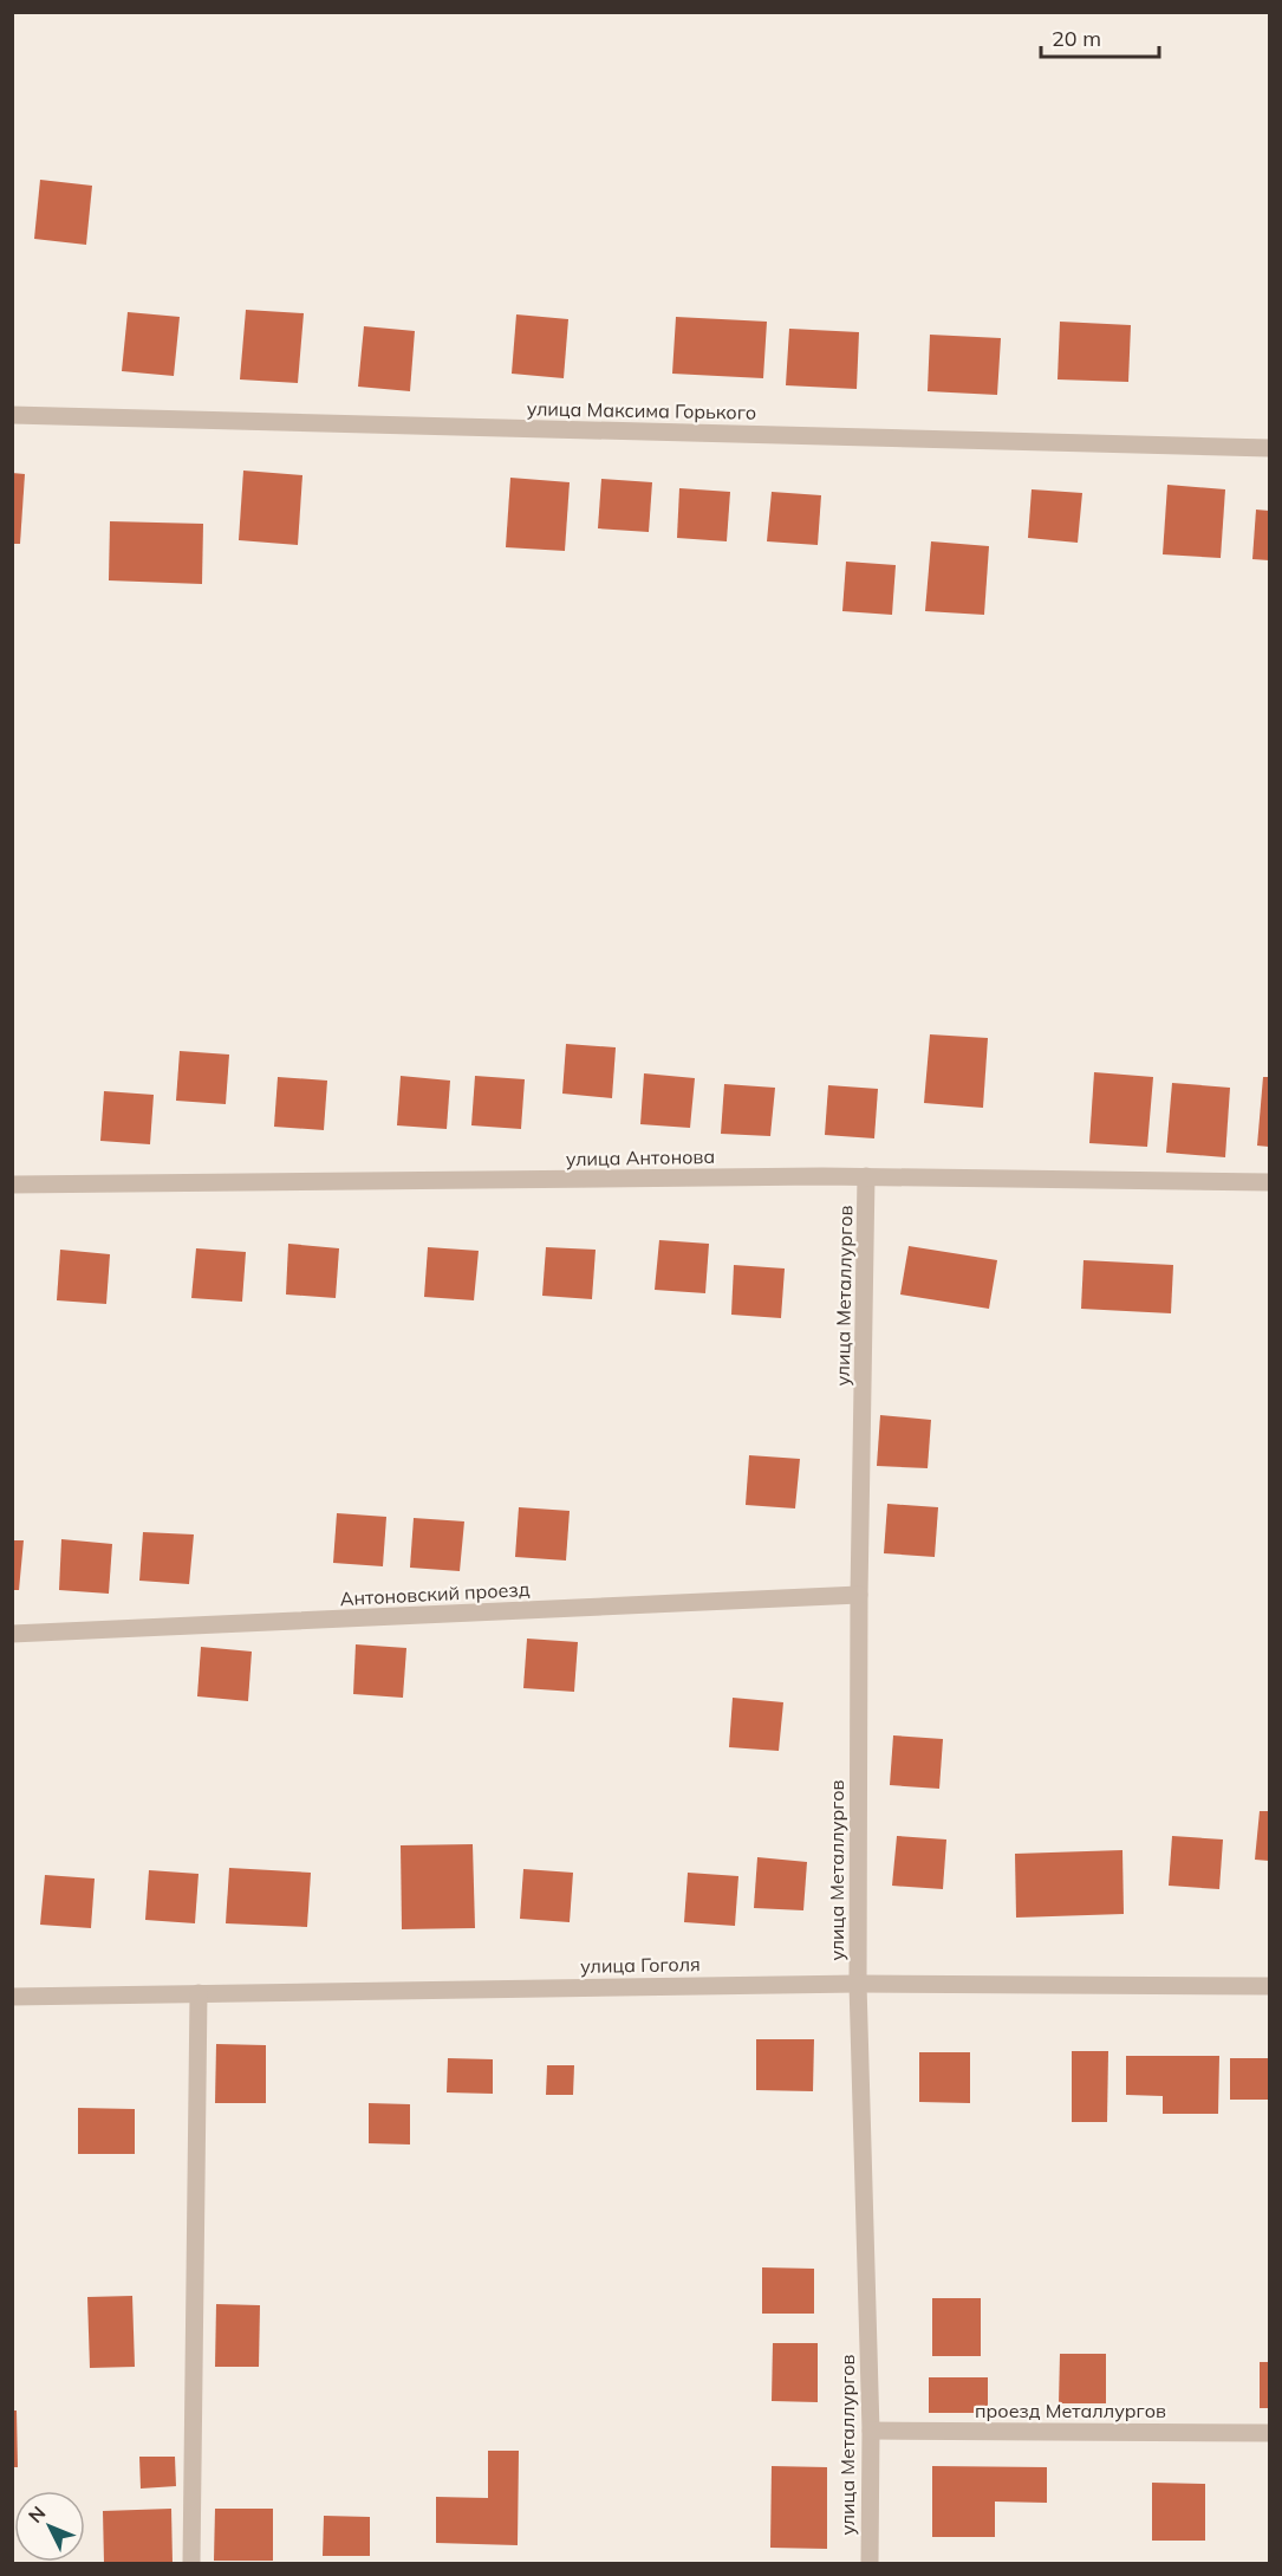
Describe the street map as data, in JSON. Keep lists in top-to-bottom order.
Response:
{
  "streets": {
    "street": [
      "улица Максима Горького",
      "улица Антонова",
      "улица Металлургов",
      "Антоновский проезд",
      "улица Гоголя",
      "проезд Металлургов"
    ]
  },
  "crossings": [
    ["улица Антонова", "улица Металлургов"],
    ["улица Металлургов", "Антоновский проезд"],
    ["улица Металлургов", "улица Гоголя"],
    ["улица Металлургов", "проезд Металлургов"]
  ],
  "scale_bar": "20 m",
  "north": "top left"
}
